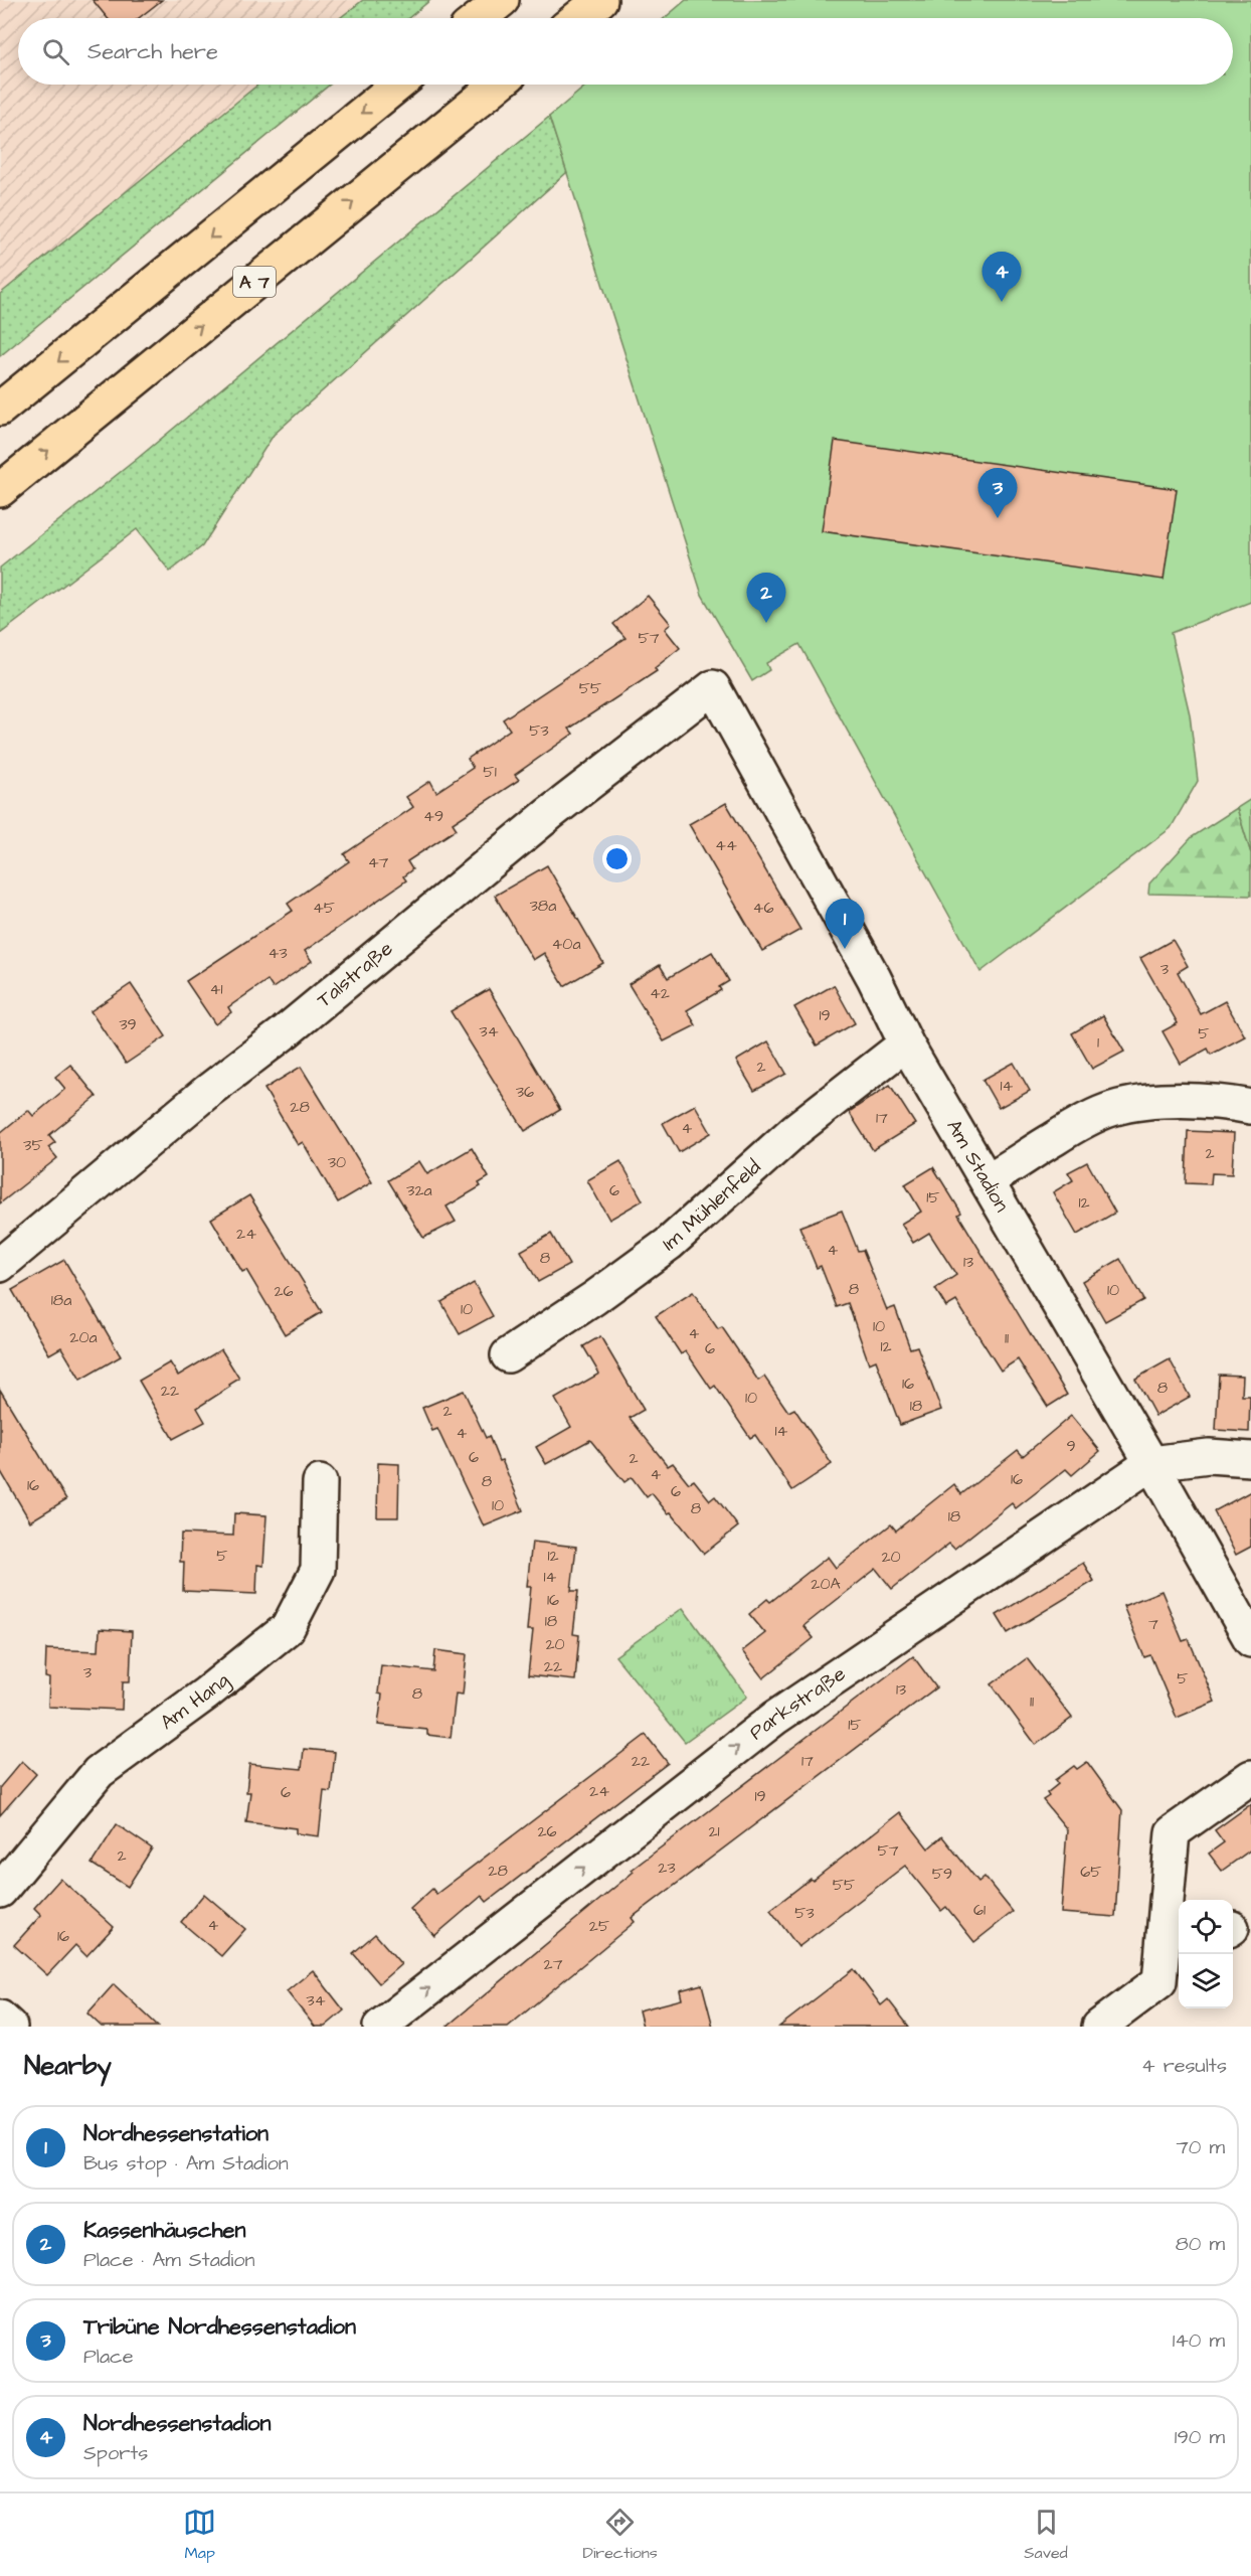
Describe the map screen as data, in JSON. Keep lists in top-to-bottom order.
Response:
{
  "streets": {
    "highway": ["A 7"],
    "street": [
      "Talstraße",
      "Am Stadion",
      "Im Mühlenfeld",
      "Am Hang",
      "Parkstraße"
    ]
  },
  "crossings": [
    ["Talstraße", "Am Stadion"],
    ["Am Stadion", "Im Mühlenfeld"],
    ["Am Stadion", "Parkstraße"]
  ],
  "one_way": ["Parkstraße"],
  "house_numbers": [
    "57",
    "55",
    "53",
    "51",
    "49",
    "44",
    "47",
    "38a",
    "45",
    "46",
    "40a",
    "43",
    "3",
    "41",
    "42",
    "19",
    "39",
    "34",
    "5",
    "1",
    "2",
    "14",
    "36",
    "28",
    "17",
    "4",
    "35",
    "2",
    "30",
    "32a",
    "6",
    "15",
    "12",
    "24",
    "4",
    "8",
    "13",
    "8",
    "10",
    "26",
    "18a",
    "10",
    "10",
    "4",
    "20a",
    "11",
    "12",
    "6",
    "16",
    "8",
    "22",
    "10",
    "18",
    "2",
    "14",
    "4",
    "9",
    "6",
    "2",
    "4",
    "16",
    "8",
    "16",
    "6",
    "10",
    "8",
    "18",
    "5",
    "12",
    "20",
    "14",
    "20A",
    "16",
    "18",
    "7",
    "20",
    "22",
    "3",
    "5",
    "13",
    "8",
    "11",
    "15",
    "22",
    "17",
    "24",
    "6",
    "19",
    "26",
    "21",
    "57",
    "2",
    "23",
    "28",
    "65",
    "59",
    "55",
    "61",
    "53",
    "4",
    "25",
    "16",
    "27",
    "34"
  ],
  "page": {
    "search": "Search here",
    "pins": [
      "4",
      "3",
      "2",
      "1"
    ],
    "heading": ["Nearby", "4 results"],
    "list": [
      {
        "mark": "1",
        "name": "Nordhessenstation",
        "note": "Bus stop · Am Stadion",
        "value": "70 m"
      },
      {
        "mark": "2",
        "name": "Kassenhäuschen",
        "note": "Place · Am Stadion",
        "value": "80 m"
      },
      {
        "mark": "3",
        "name": "Tribüne Nordhessenstadion",
        "note": "Place",
        "value": "140 m"
      },
      {
        "mark": "4",
        "name": "Nordhessenstadion",
        "note": "Sports",
        "value": "190 m"
      }
    ],
    "nav": ["Map", "Directions", "Saved"]
  }
}
